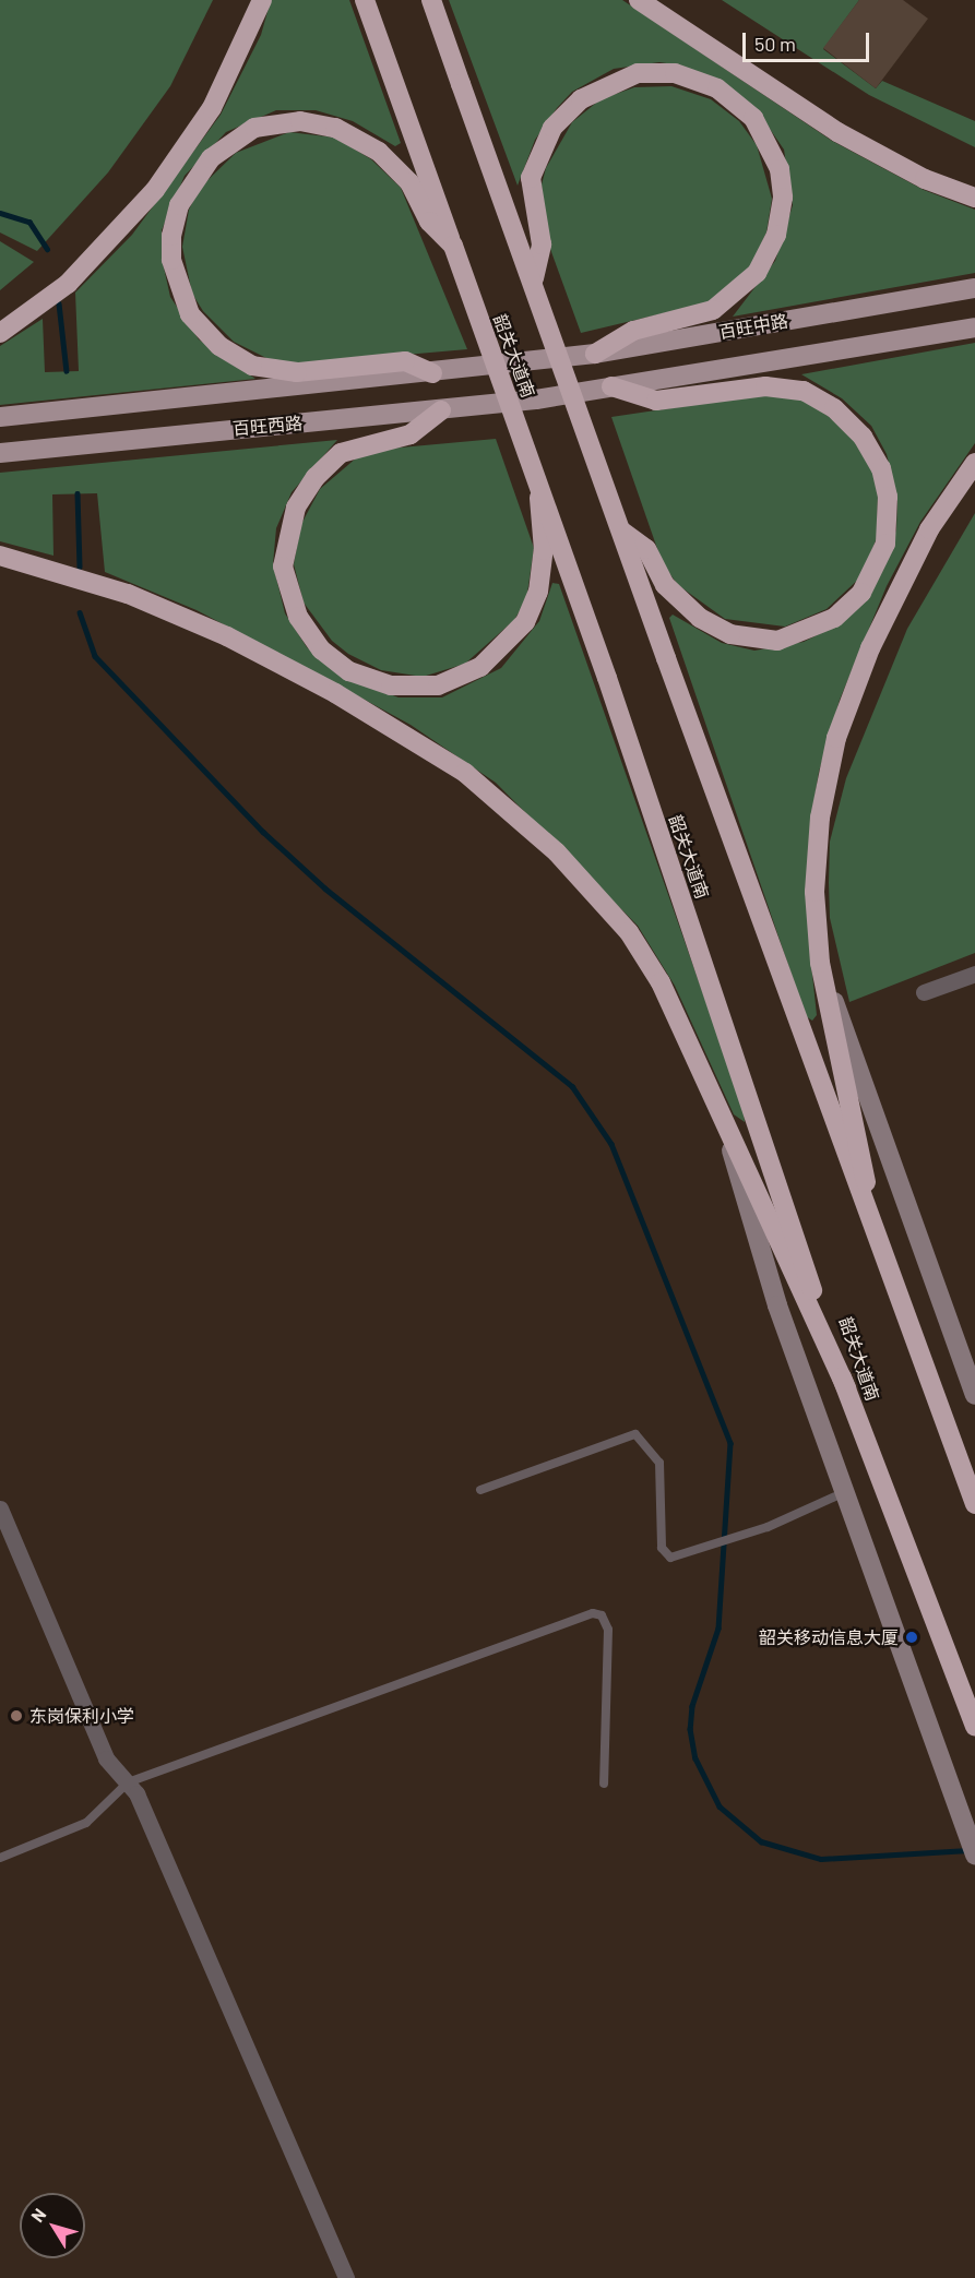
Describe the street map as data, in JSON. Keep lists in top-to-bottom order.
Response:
{
  "streets": {
    "highway": ["韶关大道南"],
    "main road": ["百旺中路", "百旺西路"]
  },
  "crossings": [
    ["百旺中路", "百旺西路"]
  ],
  "places": ["韶关移动信息大厦", "东岗保利小学"],
  "scale_bar": "50 m",
  "north": "top left"
}
